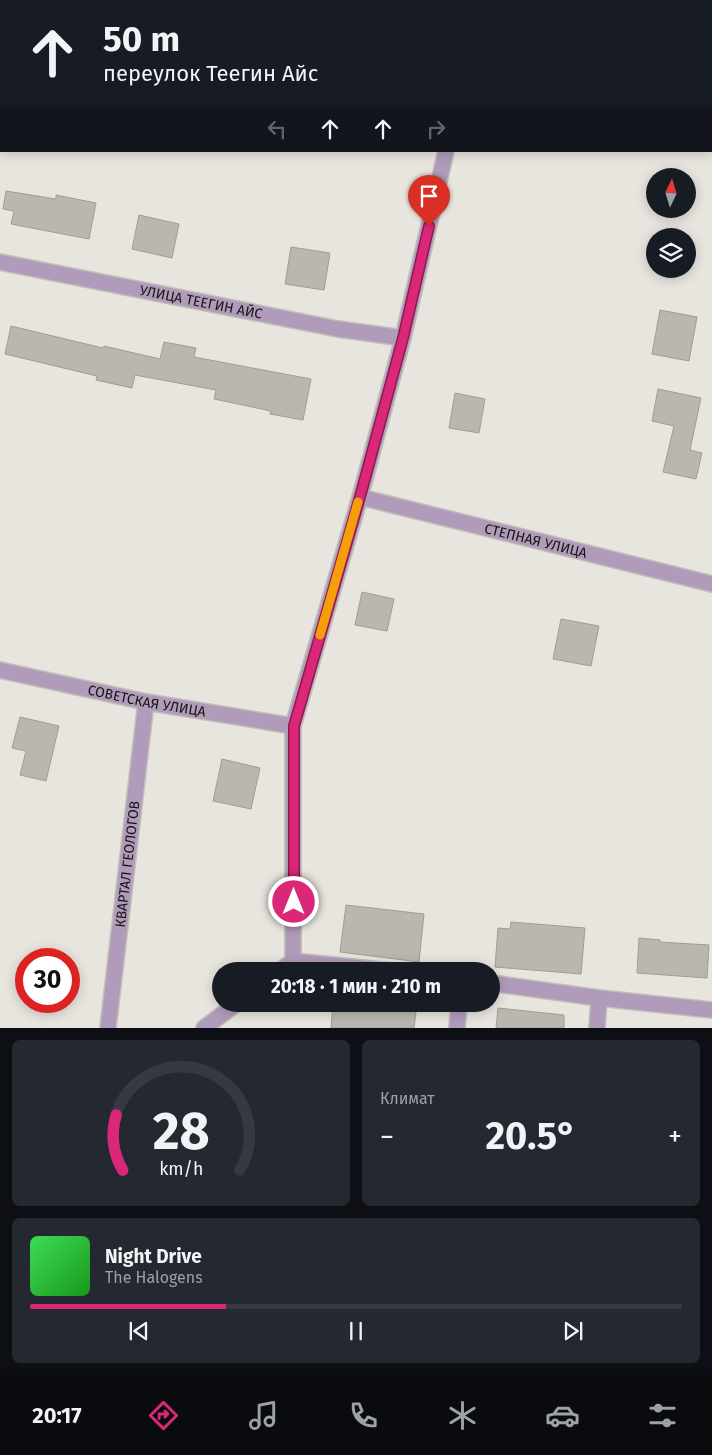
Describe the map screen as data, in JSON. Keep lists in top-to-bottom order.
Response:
{
  "streets": {
    "street": [
      "УЛИЦА ТЕЕГИН АЙС",
      "СТЕПНАЯ УЛИЦА",
      "СОВЕТСКАЯ УЛИЦА",
      "КВАРТАЛ ГЕОЛОГОВ"
    ]
  },
  "crossings": [
    ["СОВЕТСКАЯ УЛИЦА", "КВАРТАЛ ГЕОЛОГОВ"]
  ],
  "north": "top",
  "page": {
    "turn": ["50 m", "переулок Теегин Айс"],
    "limit": "30",
    "trip": "20:18 · 1 мин · 210 m",
    "tile": "Климат",
    "heat": ["−", "20.5°", "+"],
    "song": ["Night Drive", "The Halogens"],
    "tabs": "20:17",
    "gauge": ["28", "km/h"]
  }
}
